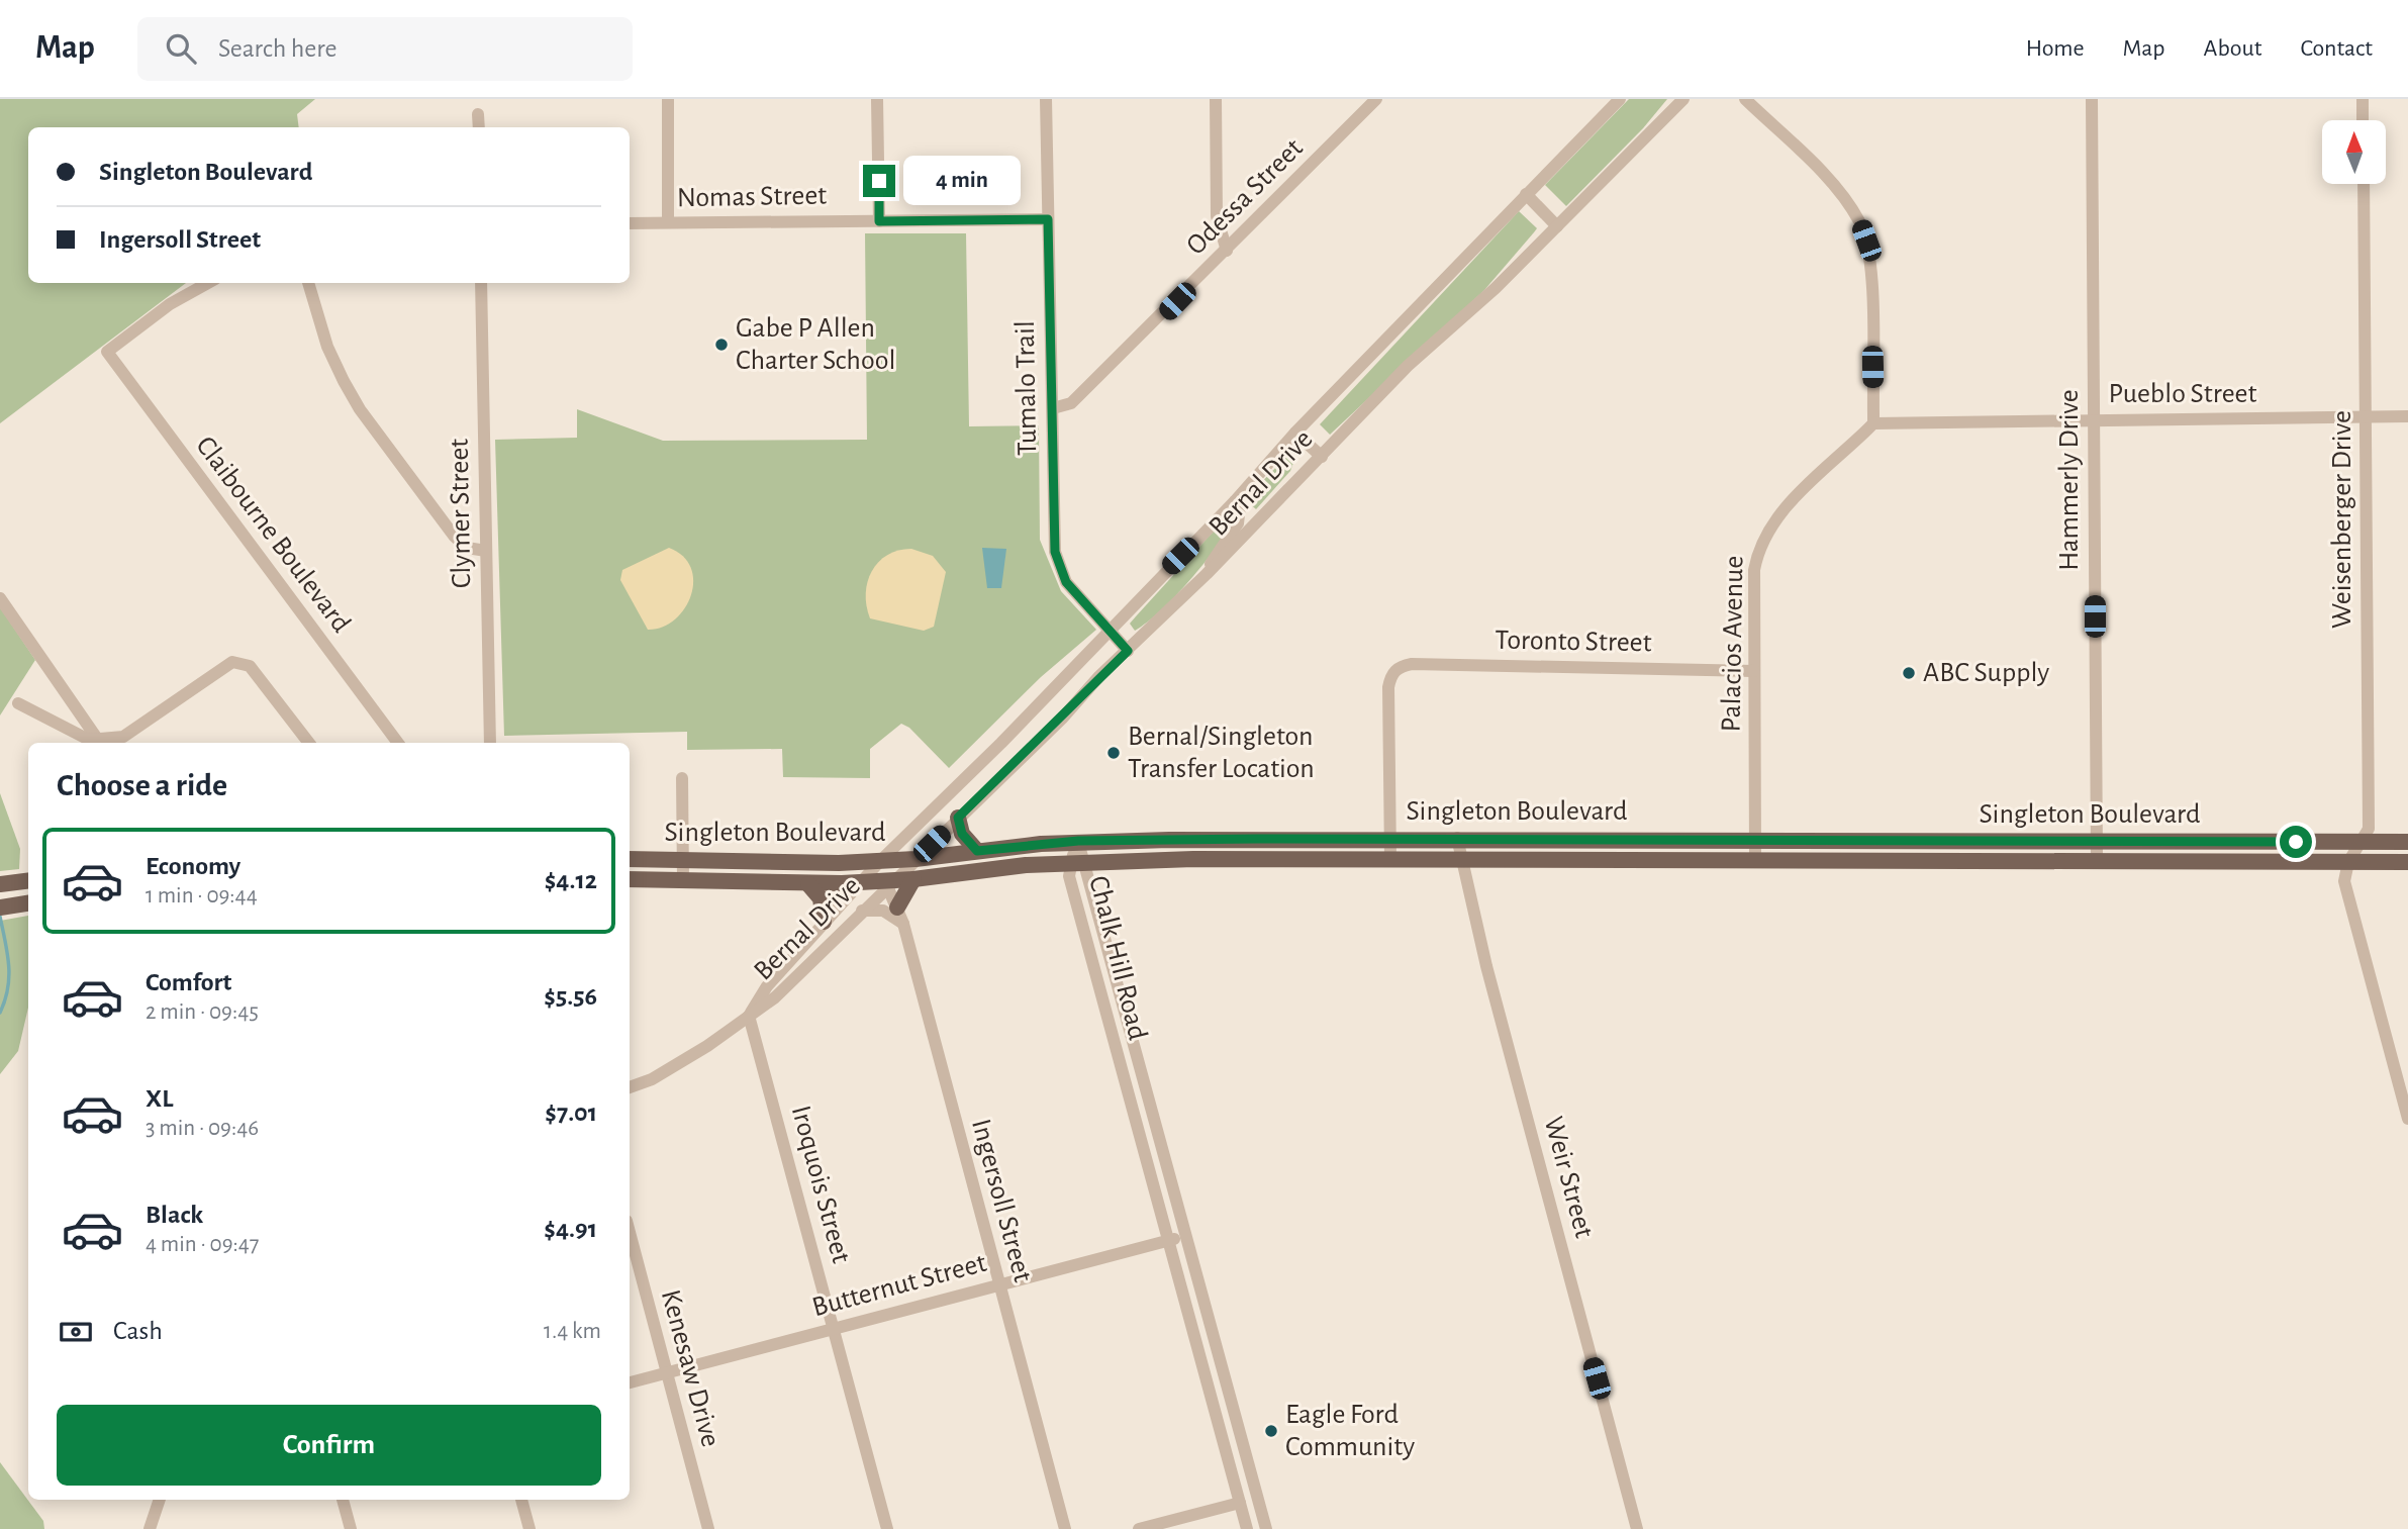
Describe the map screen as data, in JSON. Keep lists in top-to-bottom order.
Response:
{
  "streets": {
    "main road": ["Singleton Boulevard"],
    "street": [
      "Nomas Street",
      "Odessa Street",
      "Tumalo Trail",
      "Pueblo Street",
      "Hammerly Drive",
      "Bernal Drive",
      "Clymer Street",
      "Weisenberger Drive",
      "Claibourne Boulevard",
      "Toronto Street",
      "Palacios Avenue",
      "Chalk Hill Road",
      "Weir Street",
      "Iroquois Street",
      "Ingersoll Street",
      "Butternut Street",
      "Kenesaw Drive"
    ]
  },
  "crossings": [
    ["Nomas Street", "Tumalo Trail"],
    ["Odessa Street", "Tumalo Trail"],
    ["Tumalo Trail", "Bernal Drive"],
    ["Pueblo Street", "Hammerly Drive"],
    ["Pueblo Street", "Weisenberger Drive"],
    ["Pueblo Street", "Palacios Avenue"],
    ["Hammerly Drive", "Singleton Boulevard"],
    ["Bernal Drive", "Singleton Boulevard"],
    ["Bernal Drive", "Iroquois Street"],
    ["Bernal Drive", "Ingersoll Street"],
    ["Weisenberger Drive", "Singleton Boulevard"],
    ["Toronto Street", "Palacios Avenue"],
    ["Toronto Street", "Singleton Boulevard"],
    ["Palacios Avenue", "Singleton Boulevard"],
    ["Singleton Boulevard", "Chalk Hill Road"],
    ["Singleton Boulevard", "Weir Street"],
    ["Singleton Boulevard", "Ingersoll Street"],
    ["Chalk Hill Road", "Butternut Street"],
    ["Iroquois Street", "Butternut Street"],
    ["Ingersoll Street", "Butternut Street"],
    ["Butternut Street", "Kenesaw Drive"]
  ],
  "places": [
    "Gabe P Allen Charter School",
    "ABC Supply",
    "Bernal/Singleton Transfer Location",
    "Eagle Ford Community"
  ],
  "north": "top",
  "page": {
    "header": "Map",
    "search": "Search here",
    "nav": [
      "Home",
      "Map",
      "About",
      "Contact"
    ],
    "banner": ["Singleton Boulevard", "Ingersoll Street"],
    "bubble": "4 min",
    "heading": "Choose a ride",
    "list": [
      {
        "name": "Economy",
        "note": "1 min · 09:44",
        "value": "$4.12"
      },
      {
        "name": "Comfort",
        "note": "2 min · 09:45",
        "value": "$5.56"
      },
      {
        "name": "XL",
        "note": "3 min · 09:46",
        "value": "$7.01"
      },
      {
        "name": "Black",
        "note": "4 min · 09:47",
        "value": "$4.91"
      }
    ],
    "pay": ["Cash", "1.4 km"],
    "buttons": "Confirm"
  }
}
